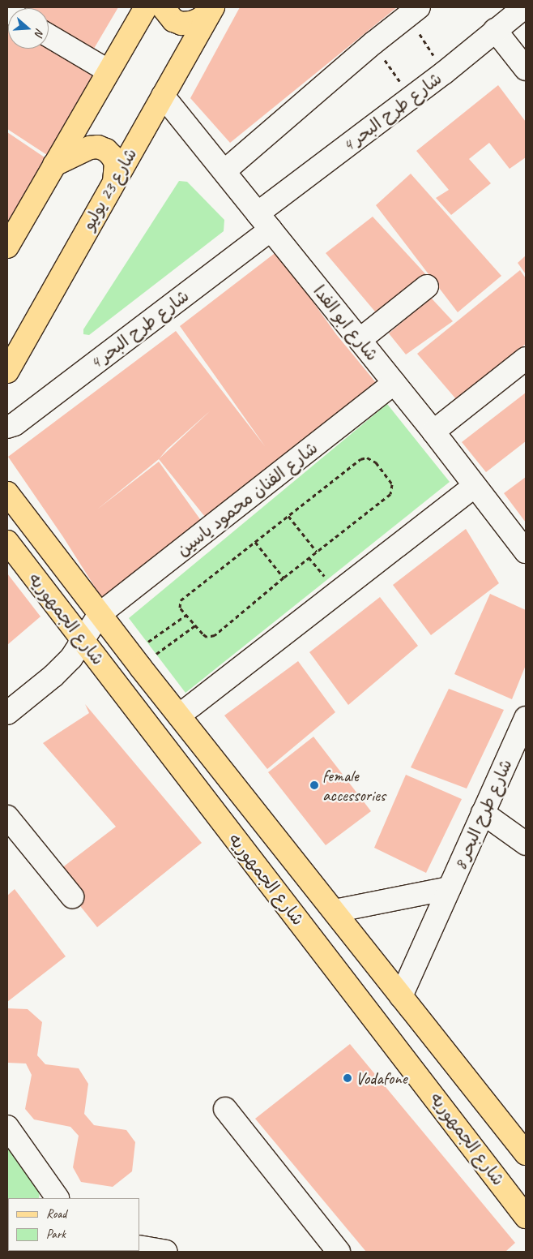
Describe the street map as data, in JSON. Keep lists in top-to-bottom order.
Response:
{
  "streets": {
    "main road": ["شارع 23 يوليو", "شارع الجمهوريه"],
    "street": [
      "شارع طرح البحر 4",
      "شارع ابو الفدا",
      "شارع الفنان محمود ياسين",
      "شارع طرح البحر 8"
    ]
  },
  "crossings": [
    ["شارع طرح البحر 4", "شارع ابو الفدا"],
    ["شارع 23 يوليو", "شارع ابو الفدا"],
    ["شارع ابو الفدا", "شارع الفنان محمود ياسين"],
    ["شارع الفنان محمود ياسين", "شارع الجمهوريه"],
    ["شارع الجمهوريه", "شارع طرح البحر 8"]
  ],
  "places": ["female accessories", "Vodafone"],
  "legend": ["Road", "Park"],
  "north": "right"
}
